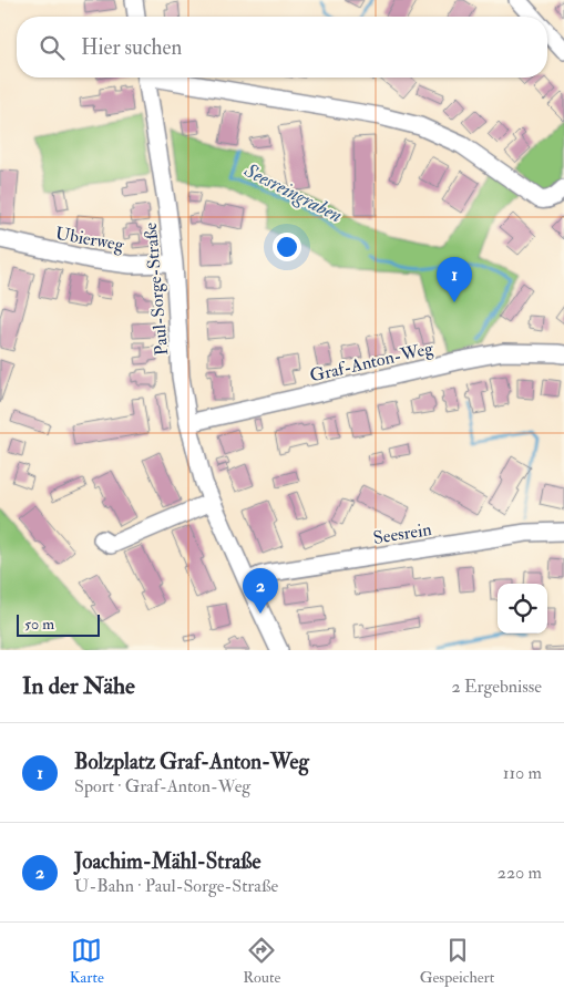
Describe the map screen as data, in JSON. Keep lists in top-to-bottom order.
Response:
{
  "streets": {
    "street": [
      "Ubierweg",
      "Paul-Sorge-Straße",
      "Graf-Anton-Weg",
      "Seesrein"
    ]
  },
  "crossings": [
    ["Ubierweg", "Paul-Sorge-Straße"],
    ["Paul-Sorge-Straße", "Graf-Anton-Weg"],
    ["Paul-Sorge-Straße", "Seesrein"]
  ],
  "water": ["Seesreingraben"],
  "scale_bar": "50 m",
  "page": {
    "search": "Hier suchen",
    "pins": ["1", "2"],
    "scale": "50 m",
    "heading": ["In der Nähe", "2 Ergebnisse"],
    "list": [
      {
        "mark": "1",
        "name": "Bolzplatz Graf-Anton-Weg",
        "note": "Sport · Graf-Anton-Weg",
        "value": "110 m"
      },
      {
        "mark": "2",
        "name": "Joachim-Mähl-Straße",
        "note": "U-Bahn · Paul-Sorge-Straße",
        "value": "220 m"
      }
    ],
    "nav": ["Karte", "Route", "Gespeichert"]
  }
}
